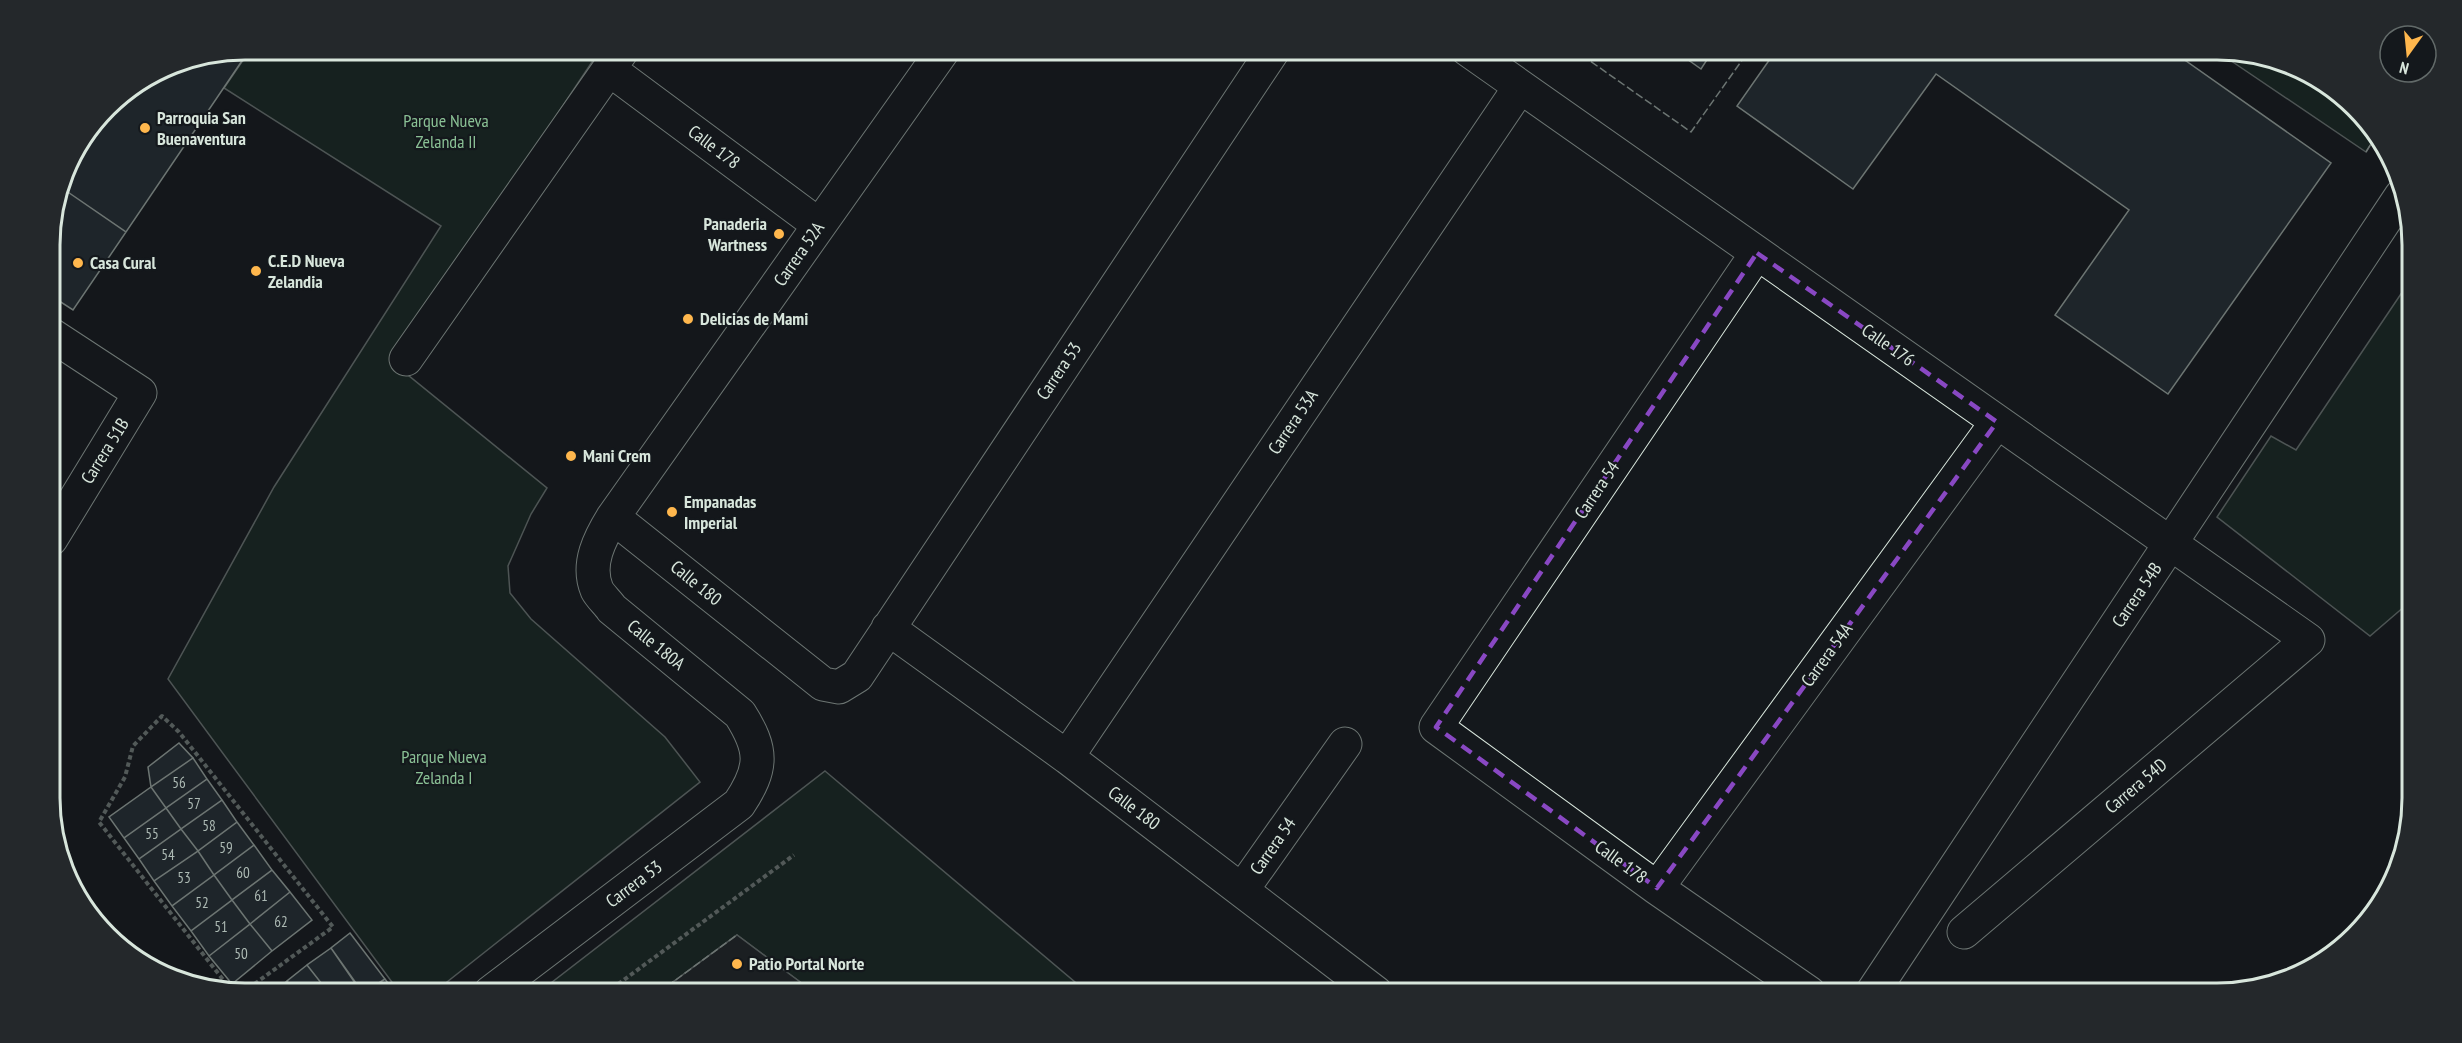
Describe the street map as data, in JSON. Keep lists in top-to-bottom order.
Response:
{
  "streets": {
    "street": [
      "Calle 178",
      "Carrera 52A",
      "Calle 176",
      "Carrera 53",
      "Carrera 53A",
      "Carrera 51B",
      "Carrera 54",
      "Calle 180",
      "Carrera 54B",
      "Calle 180A",
      "Carrera 54A",
      "Carrera 54D"
    ]
  },
  "crossings": [
    ["Calle 178", "Carrera 52A"],
    ["Calle 178", "Carrera 54"],
    ["Calle 178", "Carrera 54A"],
    ["Carrera 52A", "Calle 180"],
    ["Carrera 52A", "Calle 180A"],
    ["Calle 176", "Carrera 53A"],
    ["Calle 176", "Carrera 54"],
    ["Calle 176", "Carrera 54B"],
    ["Calle 176", "Carrera 54A"],
    ["Calle 176", "Carrera 54D"],
    ["Carrera 53", "Calle 180"],
    ["Carrera 53", "Calle 180A"],
    ["Carrera 53A", "Calle 180"],
    ["Carrera 54", "Calle 180"],
    ["Calle 180", "Calle 180A"]
  ],
  "parks": ["Parque Nueva Zelanda II", "Parque Nueva Zelanda I"],
  "places": [
    "Parroquia San Buenaventura",
    "Panaderia Wartness",
    "Casa Cural",
    "C.E.D Nueva Zelandia",
    "Delicias de Mami",
    "Mani Crem",
    "Empanadas Imperial",
    "Patio Portal Norte"
  ],
  "house_numbers": [
    "56",
    "57",
    "58",
    "55",
    "59",
    "54",
    "60",
    "53",
    "61",
    "52",
    "62",
    "51",
    "50"
  ],
  "north": "bottom"
}
